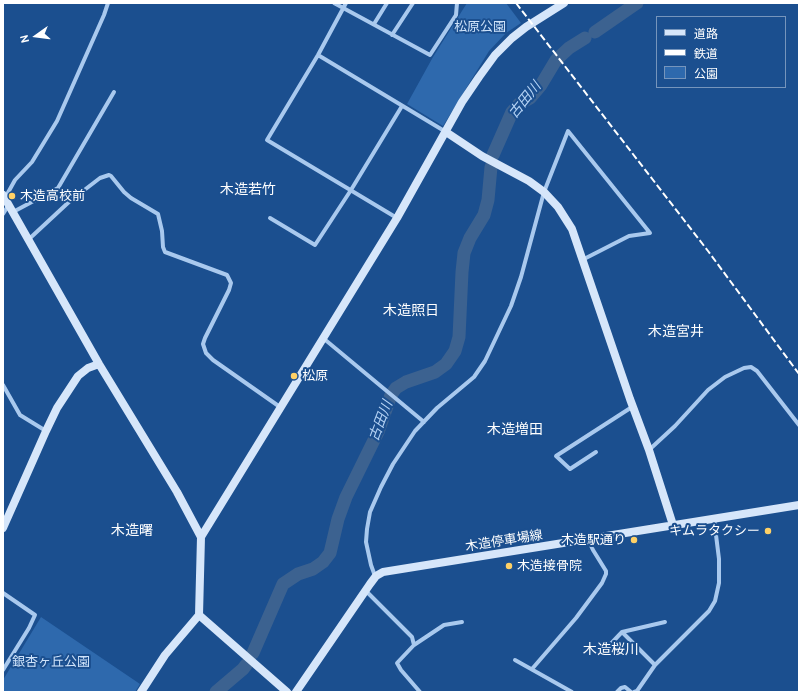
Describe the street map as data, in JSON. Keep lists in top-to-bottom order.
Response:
{
  "streets": {
    "street": ["木造停車場線"]
  },
  "districts": [
    "木造若竹",
    "木造照日",
    "木造宮井",
    "木造増田",
    "木造曙",
    "木造桜川"
  ],
  "water": ["古田川"],
  "parks": ["松原公園", "銀杏ヶ丘公園"],
  "places": [
    "木造高校前",
    "松原",
    "キムラタクシー",
    "木造駅通り",
    "木造接骨院"
  ],
  "legend": ["道路", "鉄道", "公園"],
  "north": "left"
}
